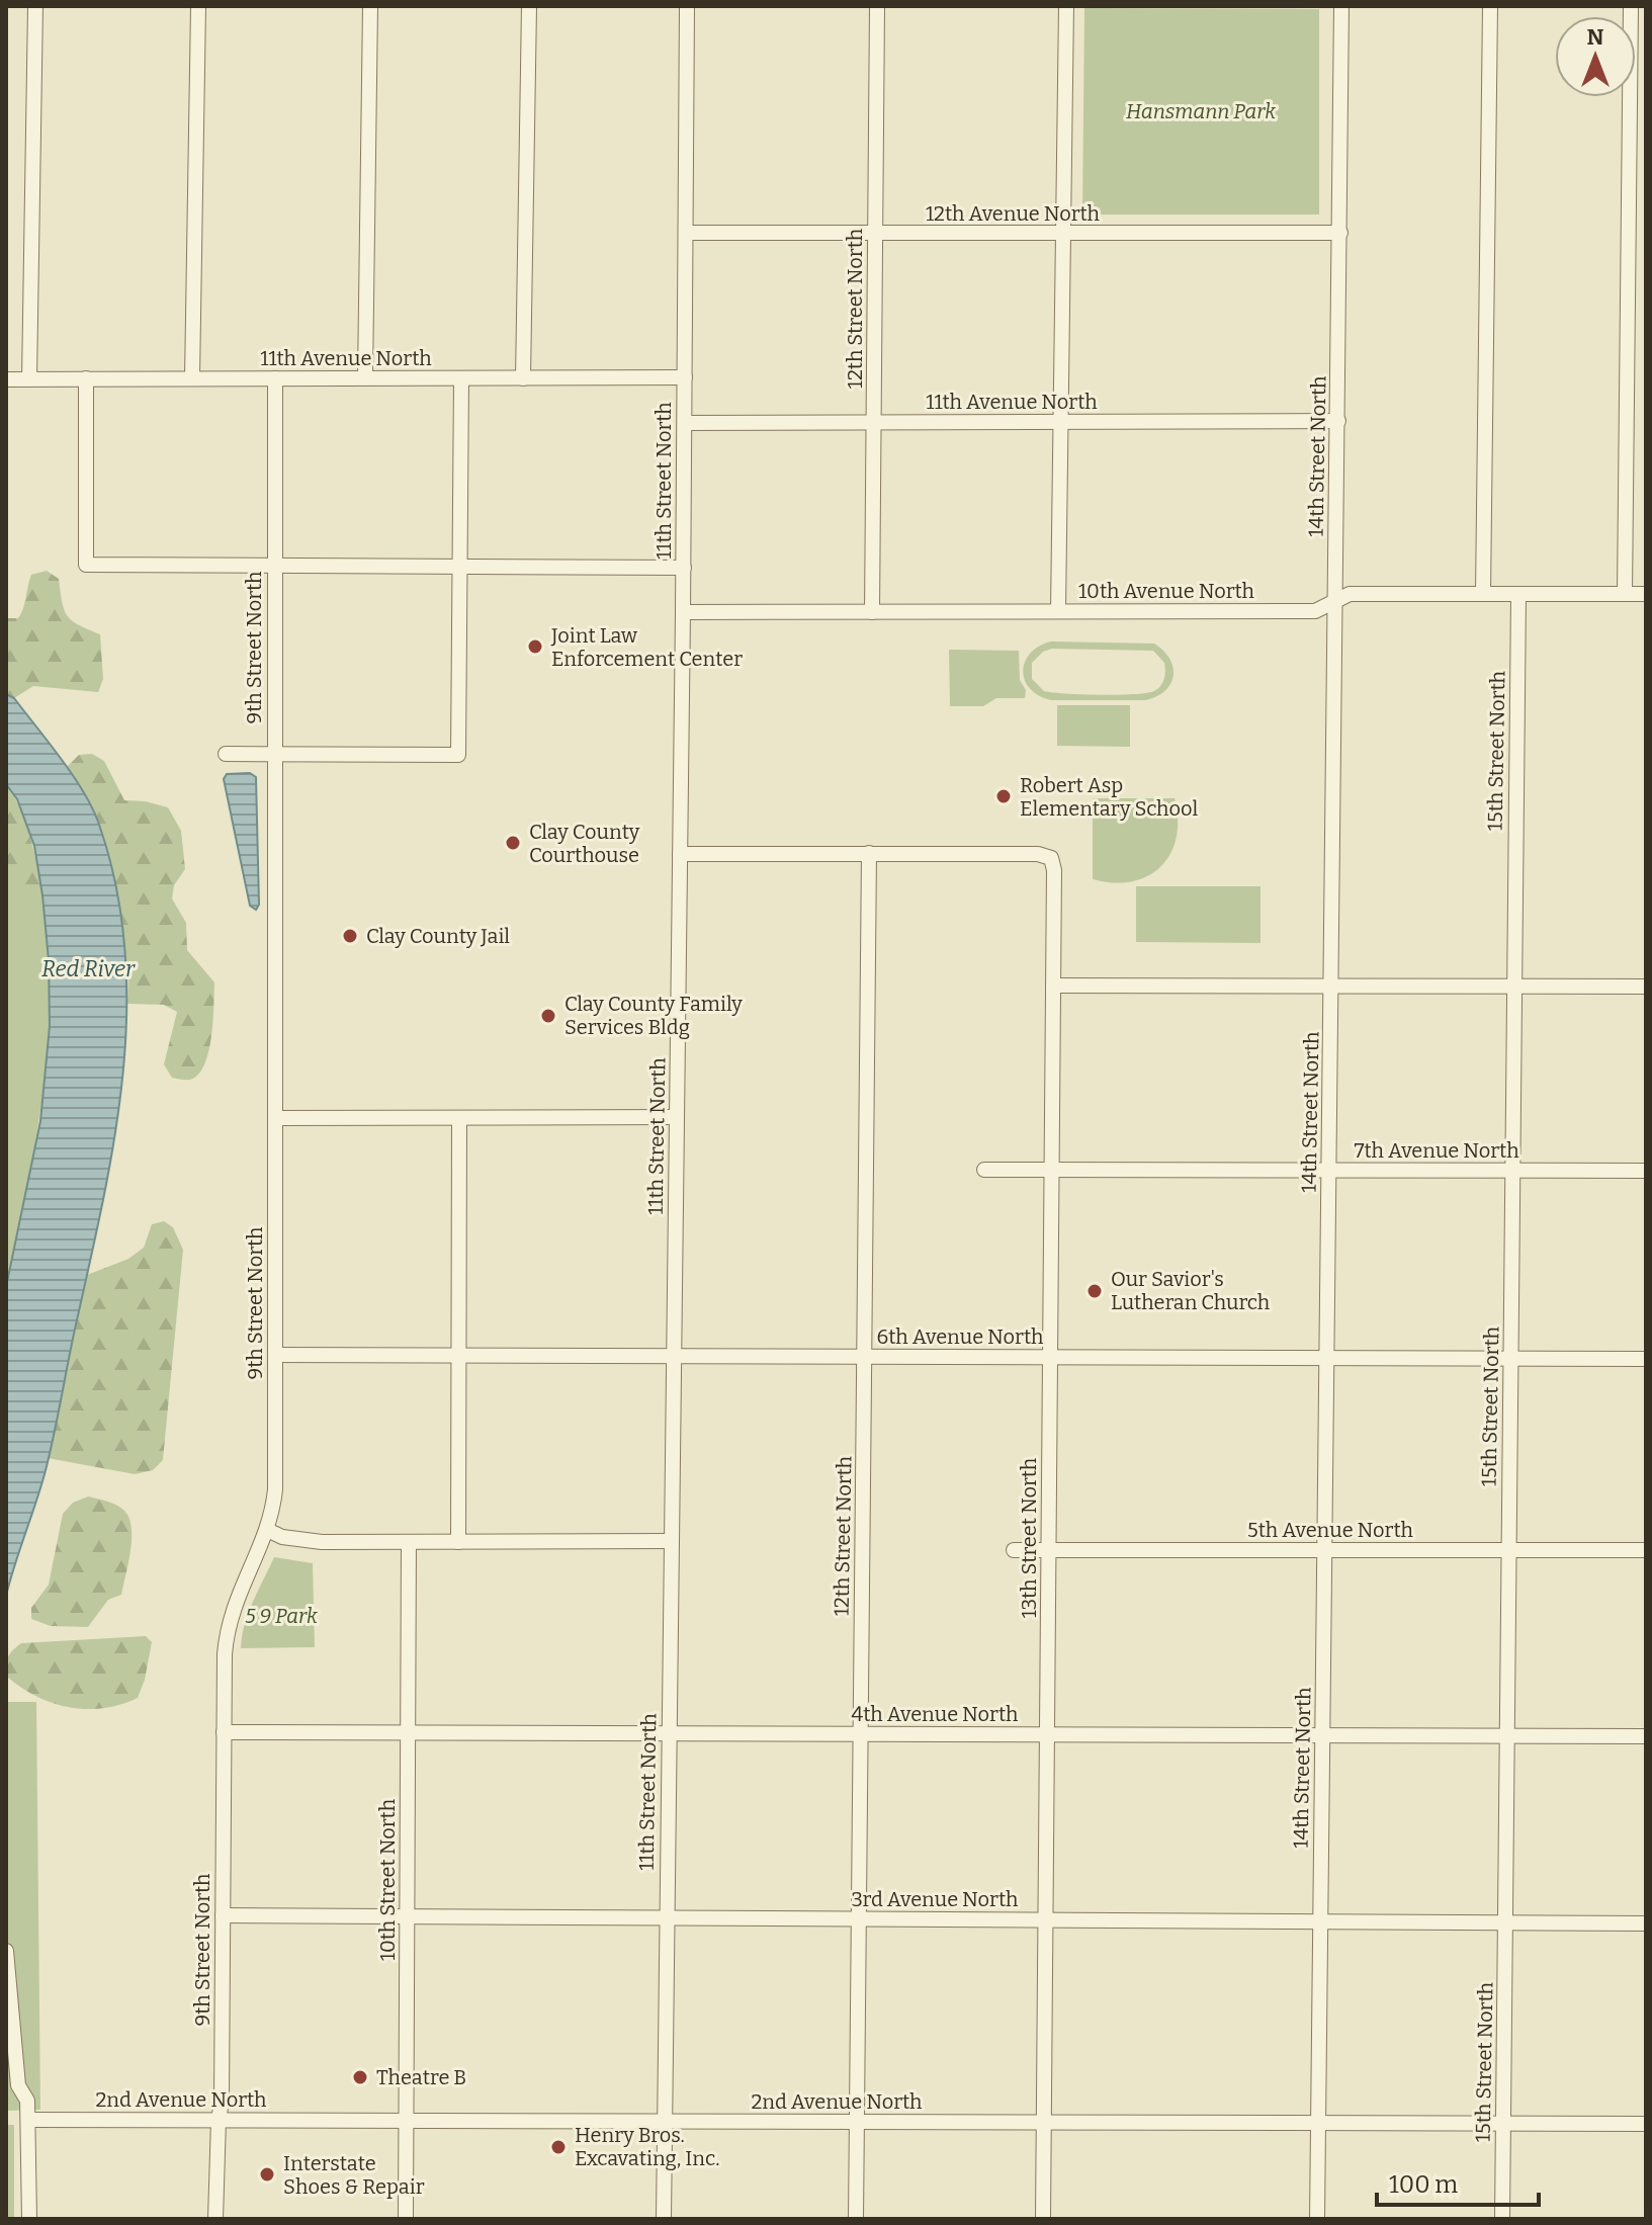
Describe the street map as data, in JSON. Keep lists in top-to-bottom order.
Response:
{
  "streets": {
    "street": [
      "12th Avenue North",
      "12th Street North",
      "11th Avenue North",
      "14th Street North",
      "11th Street North",
      "10th Avenue North",
      "9th Street North",
      "15th Street North",
      "7th Avenue North",
      "6th Avenue North",
      "5th Avenue North",
      "13th Street North",
      "4th Avenue North",
      "10th Street North",
      "3rd Avenue North",
      "2nd Avenue North"
    ]
  },
  "crossings": [
    ["12th Avenue North", "12th Street North"],
    ["12th Avenue North", "14th Street North"],
    ["12th Avenue North", "11th Street North"],
    ["12th Street North", "11th Avenue North"],
    ["12th Street North", "10th Avenue North"],
    ["12th Street North", "6th Avenue North"],
    ["12th Street North", "13th Street North"],
    ["12th Street North", "4th Avenue North"],
    ["12th Street North", "3rd Avenue North"],
    ["12th Street North", "2nd Avenue North"],
    ["11th Avenue North", "14th Street North"],
    ["11th Avenue North", "11th Street North"],
    ["11th Avenue North", "9th Street North"],
    ["14th Street North", "10th Avenue North"],
    ["14th Street North", "7th Avenue North"],
    ["14th Street North", "6th Avenue North"],
    ["14th Street North", "5th Avenue North"],
    ["14th Street North", "4th Avenue North"],
    ["14th Street North", "3rd Avenue North"],
    ["14th Street North", "2nd Avenue North"],
    ["11th Street North", "10th Avenue North"],
    ["11th Street North", "6th Avenue North"],
    ["11th Street North", "4th Avenue North"],
    ["11th Street North", "3rd Avenue North"],
    ["11th Street North", "2nd Avenue North"],
    ["10th Avenue North", "15th Street North"],
    ["9th Street North", "6th Avenue North"],
    ["9th Street North", "4th Avenue North"],
    ["9th Street North", "3rd Avenue North"],
    ["9th Street North", "2nd Avenue North"],
    ["15th Street North", "7th Avenue North"],
    ["15th Street North", "6th Avenue North"],
    ["15th Street North", "5th Avenue North"],
    ["15th Street North", "4th Avenue North"],
    ["15th Street North", "3rd Avenue North"],
    ["15th Street North", "2nd Avenue North"],
    ["7th Avenue North", "13th Street North"],
    ["6th Avenue North", "13th Street North"],
    ["5th Avenue North", "13th Street North"],
    ["13th Street North", "4th Avenue North"],
    ["13th Street North", "3rd Avenue North"],
    ["13th Street North", "2nd Avenue North"],
    ["4th Avenue North", "10th Street North"],
    ["10th Street North", "3rd Avenue North"],
    ["10th Street North", "2nd Avenue North"]
  ],
  "water": ["Red River"],
  "parks": ["Hansmann Park", "5 9 Park"],
  "places": [
    "Joint Law Enforcement Center",
    "Robert Asp Elementary School",
    "Clay County Courthouse",
    "Clay County Jail",
    "Clay County Family Services Bldg",
    "Our Savior's Lutheran Church",
    "Theatre B",
    "Henry Bros. Excavating, Inc.",
    "Interstate Shoes & Repair"
  ],
  "scale_bar": "100 m",
  "north": "top"
}
